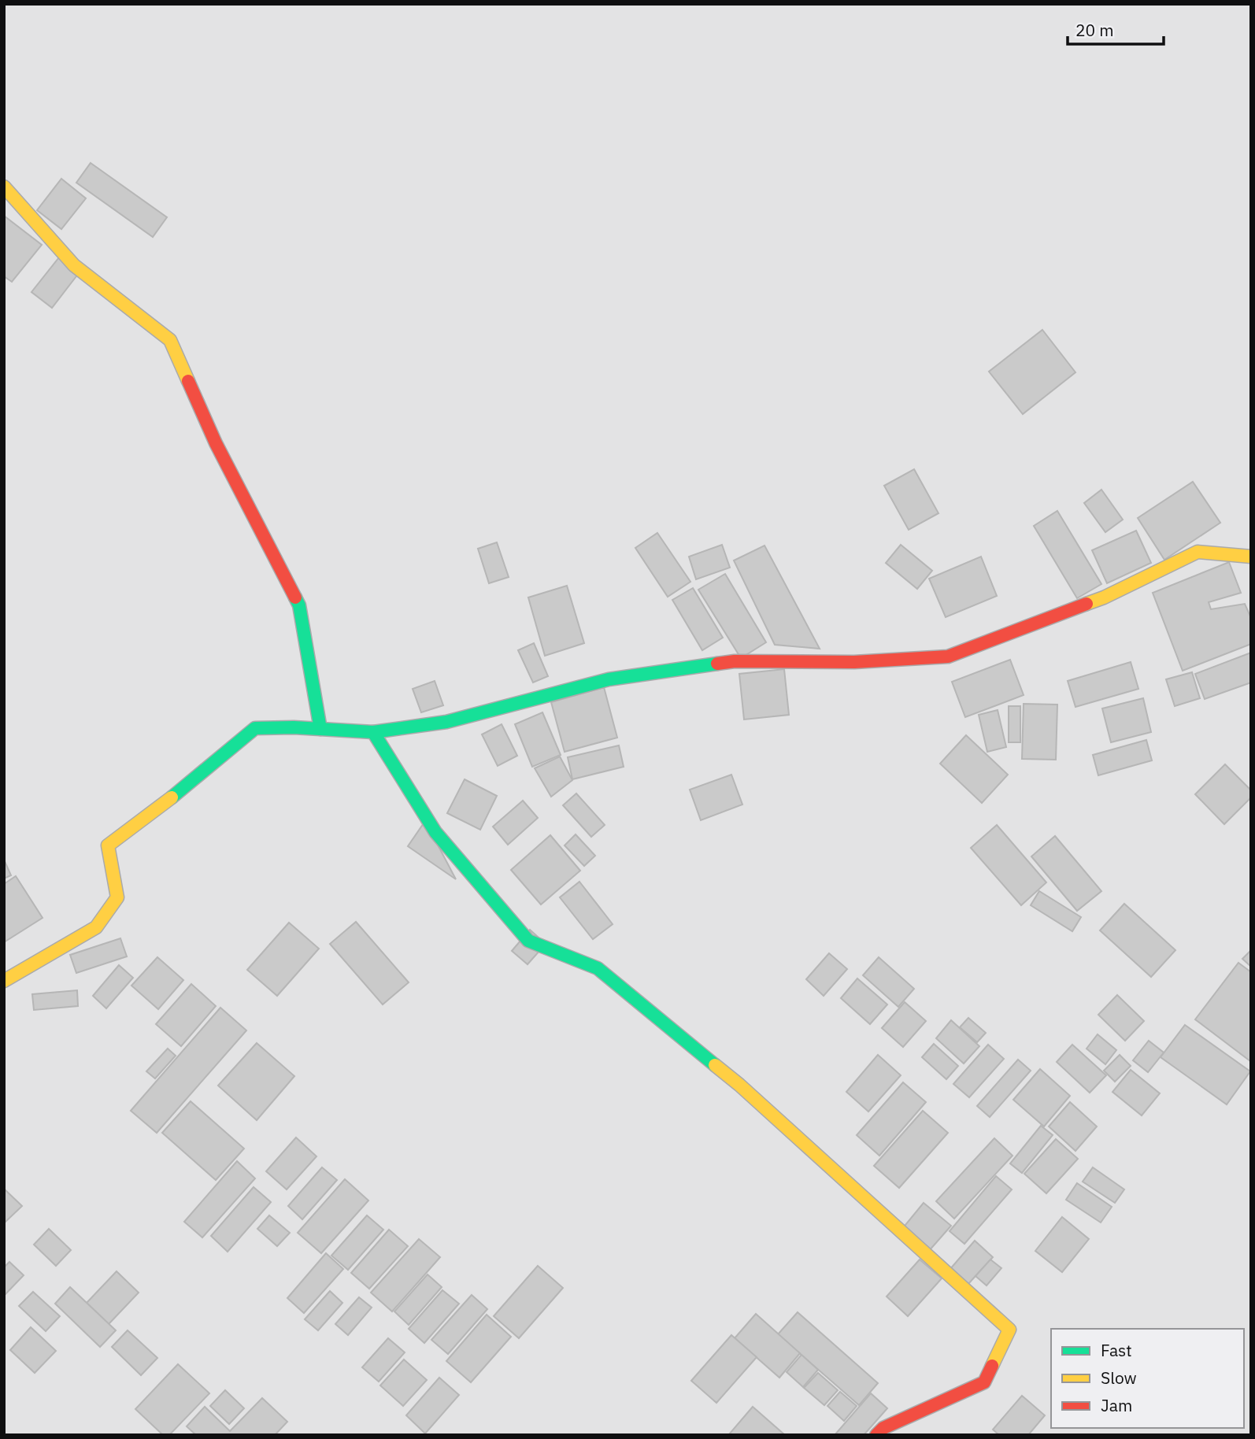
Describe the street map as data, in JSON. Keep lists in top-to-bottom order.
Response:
{
  "legend": ["Fast", "Slow", "Jam"],
  "scale_bar": "20 m"
}
